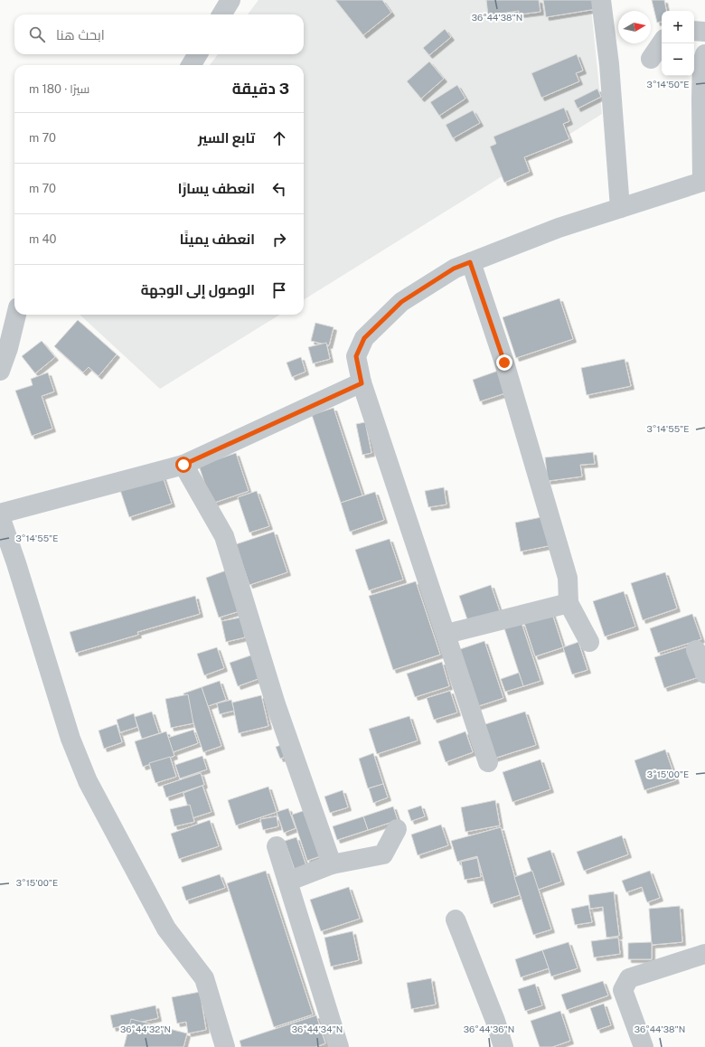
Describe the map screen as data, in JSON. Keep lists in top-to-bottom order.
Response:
{
  "north": "right",
  "page": {
    "map_buttons": ["+", "−"],
    "search": "ابحث هنا",
    "heading": ["3 دقيقة", "سيرًا · 180 m"],
    "list": [
      ["تابع السير", "70 m"],
      ["انعطف يسارًا", "70 m"],
      ["انعطف يمينًا", "40 m"],
      "الوصول إلى الوجهة"
    ]
  },
  "coordinates": [
    "36°44'38\"N",
    "3°14'50\"E",
    "3°14'55\"E",
    "3°15'00\"E",
    "36°44'32\"N",
    "36°44'34\"N",
    "36°44'36\"N"
  ]
}
